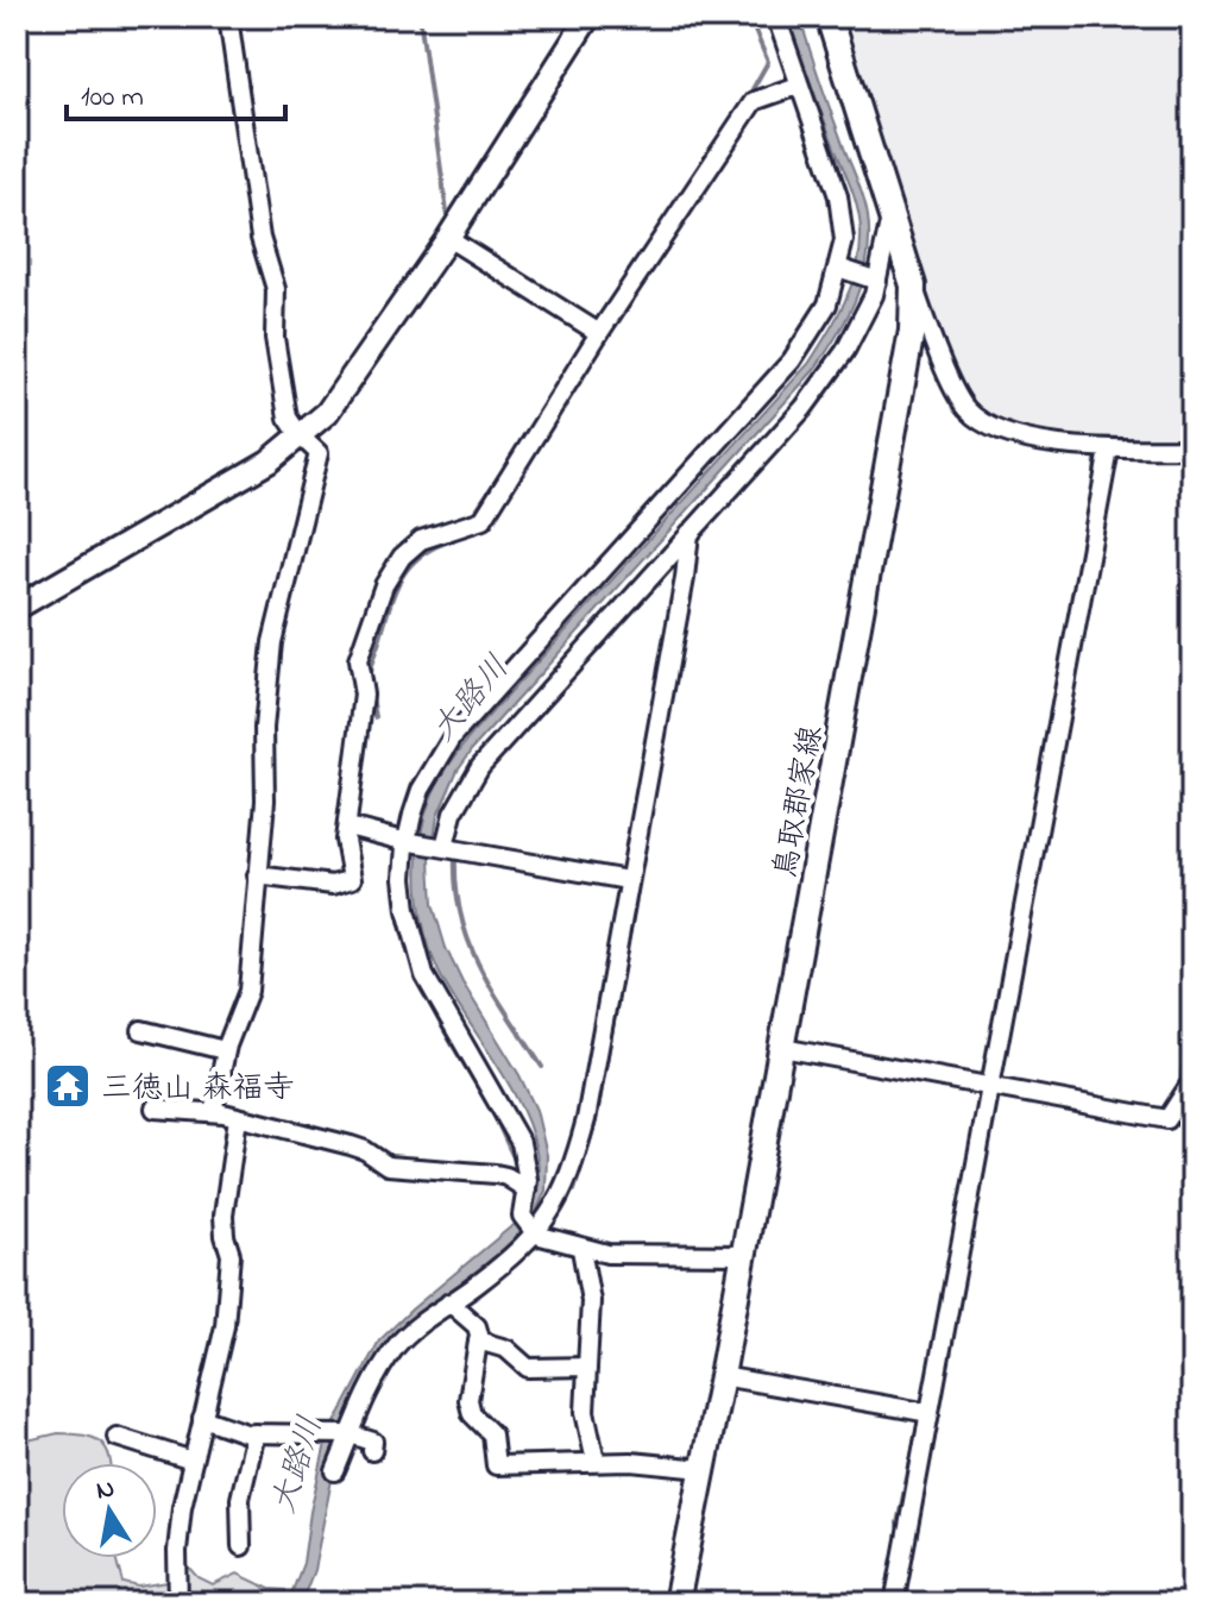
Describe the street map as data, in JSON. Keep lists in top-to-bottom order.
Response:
{
  "streets": {
    "main road": ["鳥取郡家線"]
  },
  "water": ["大路川"],
  "places": {
    "temple": ["三徳山 森福寺"]
  },
  "scale_bar": "100 m",
  "north": "top"
}
